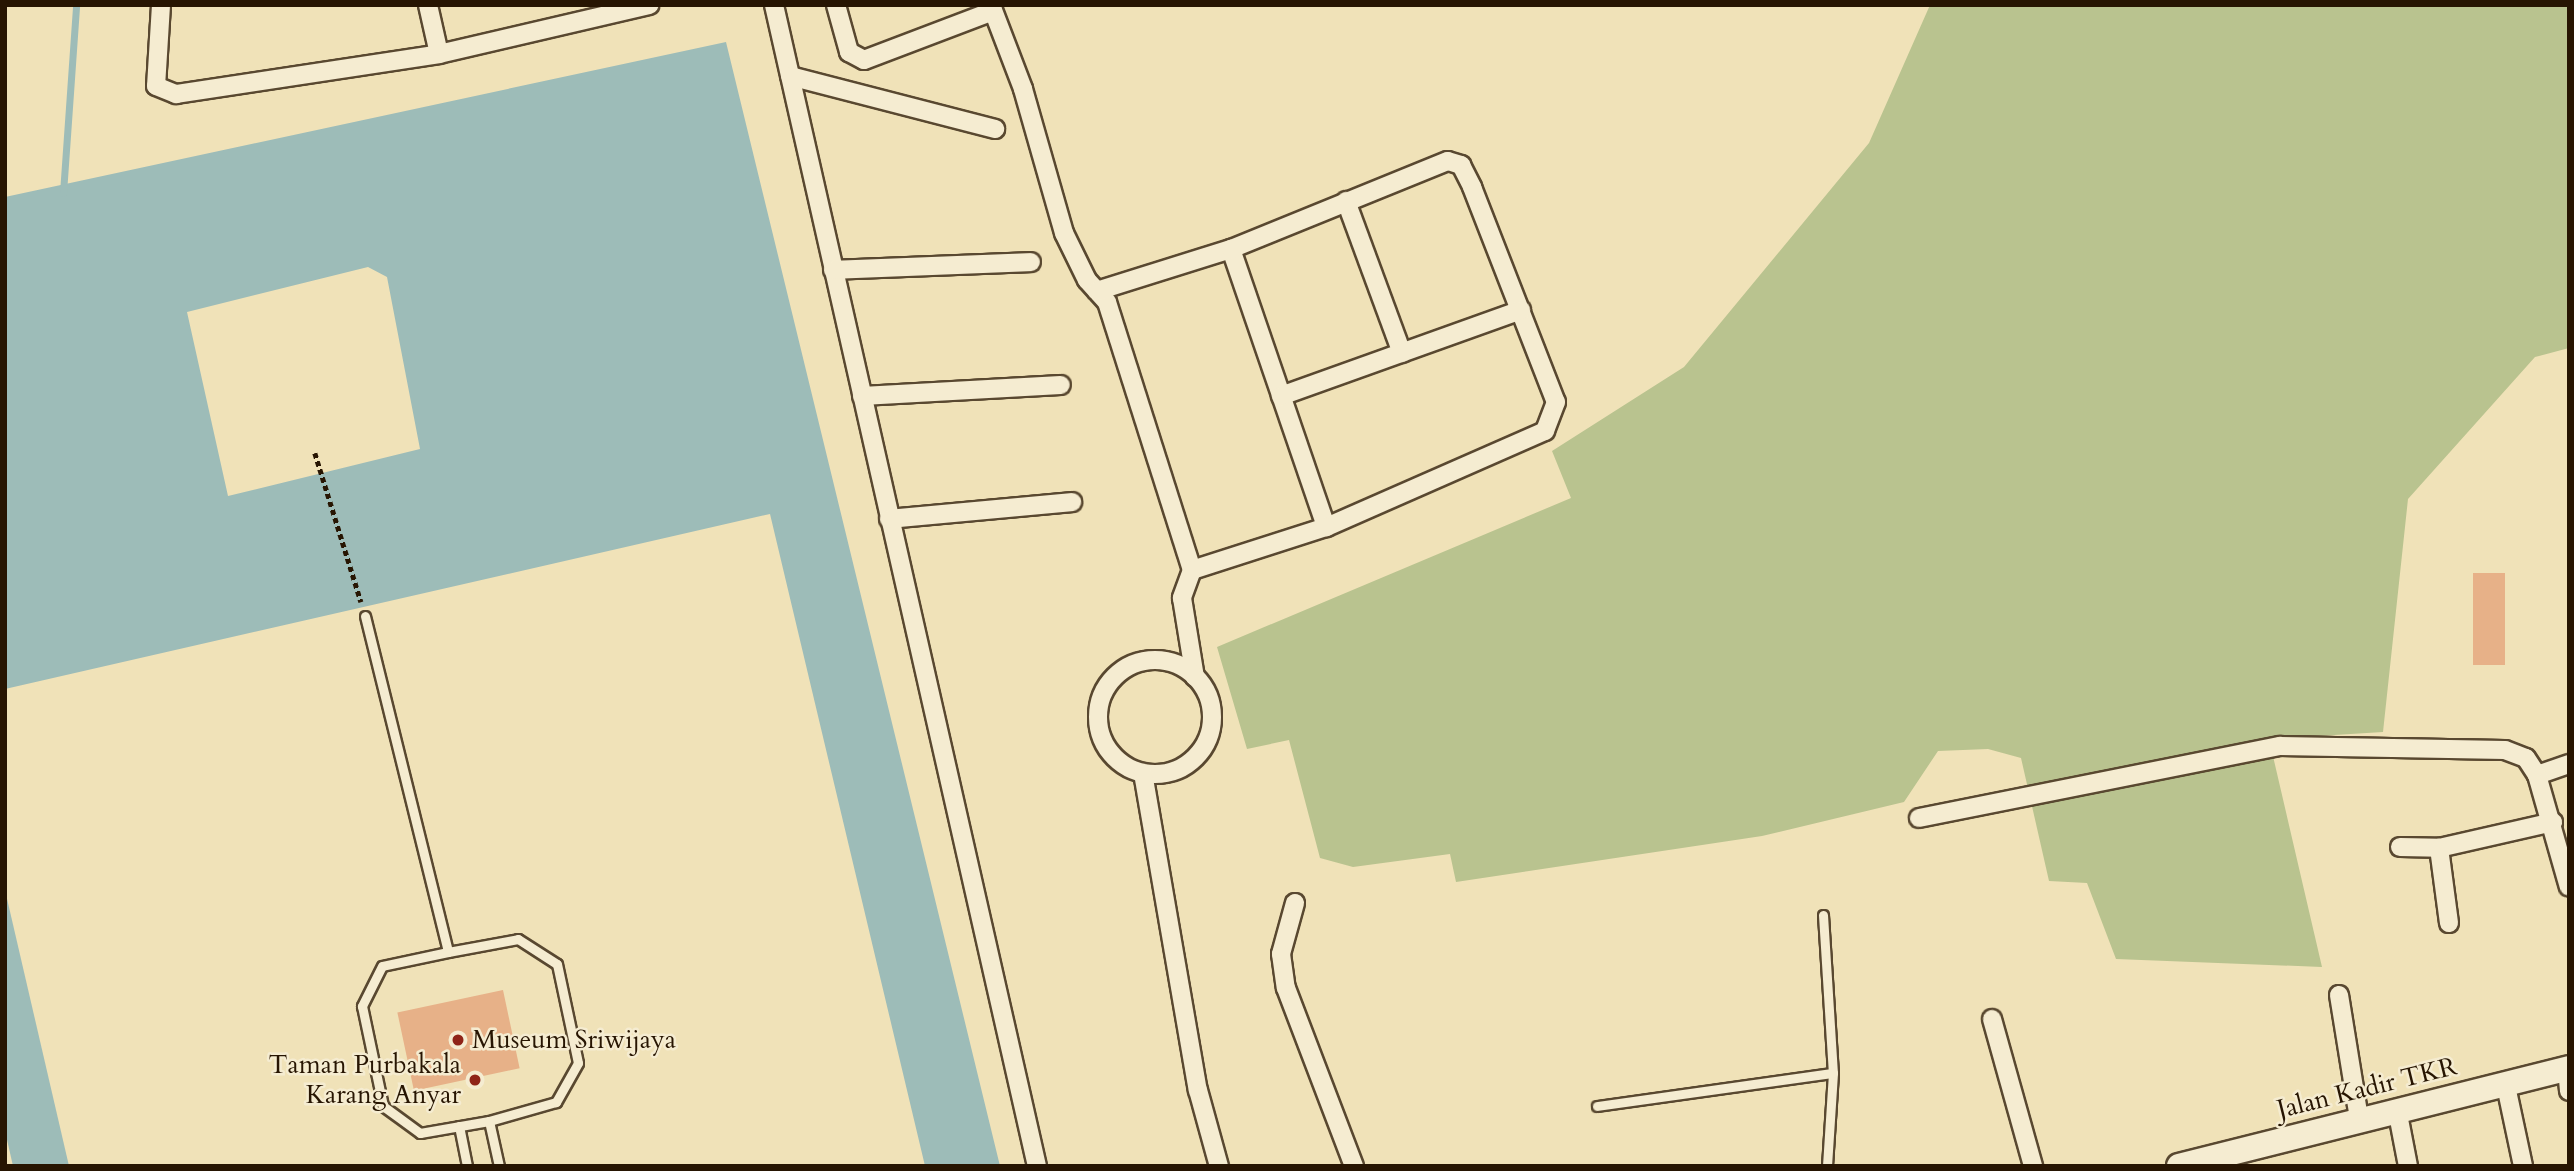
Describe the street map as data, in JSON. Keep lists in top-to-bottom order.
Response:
{
  "streets": {
    "street": ["Jalan Kadir TKR"]
  },
  "places": ["Museum Sriwijaya", "Taman Purbakala Karang Anyar"]
}
